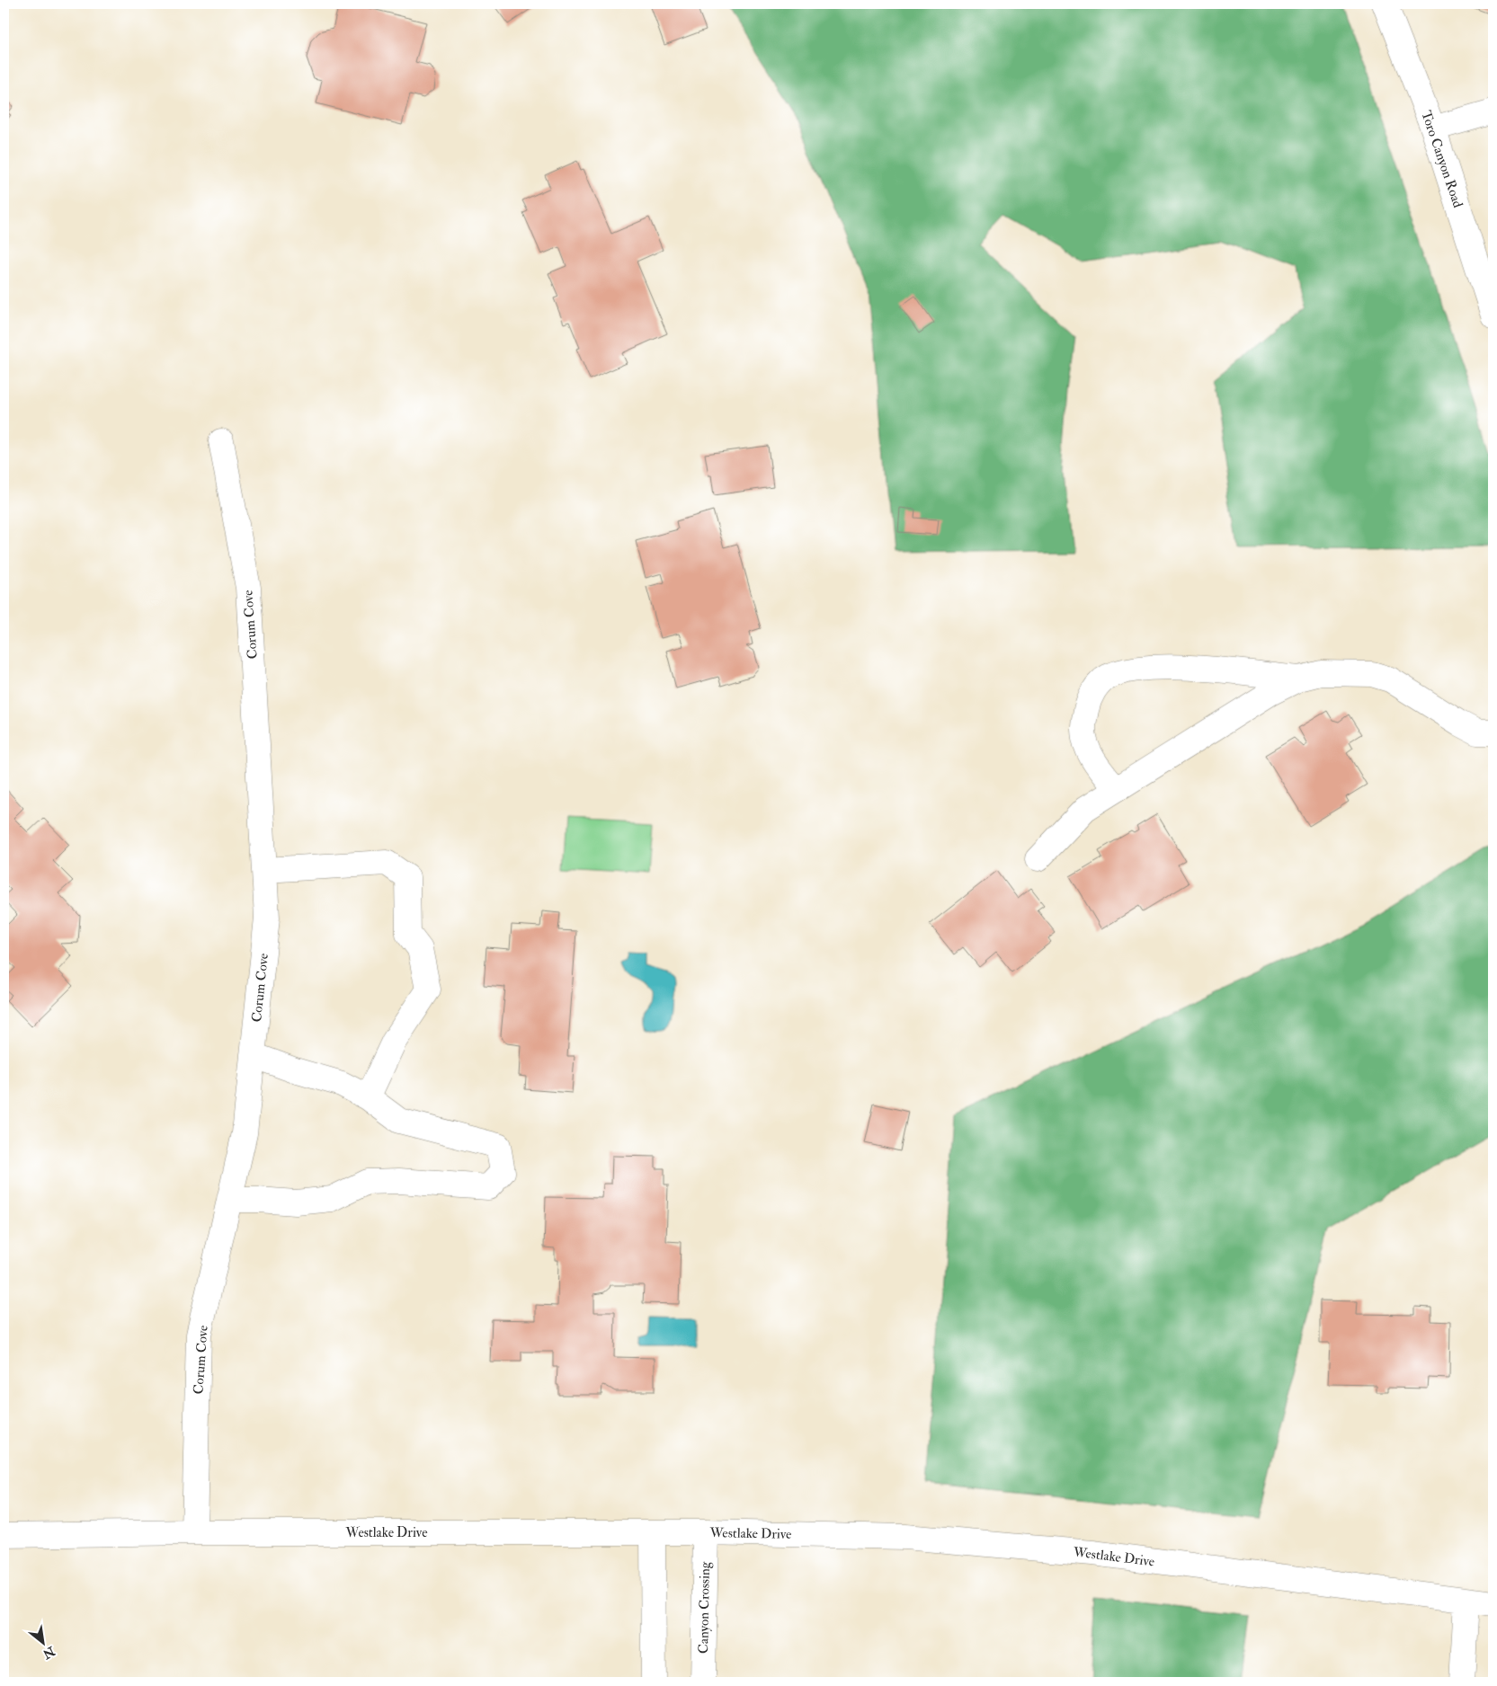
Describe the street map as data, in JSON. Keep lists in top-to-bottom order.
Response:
{
  "streets": {
    "street": [
      "Toro Canyon Road",
      "Corum Cove",
      "Westlake Drive",
      "Canyon Crossing"
    ]
  },
  "crossings": [
    ["Corum Cove", "Westlake Drive"],
    ["Westlake Drive", "Canyon Crossing"]
  ],
  "north": "bottom right"
}
